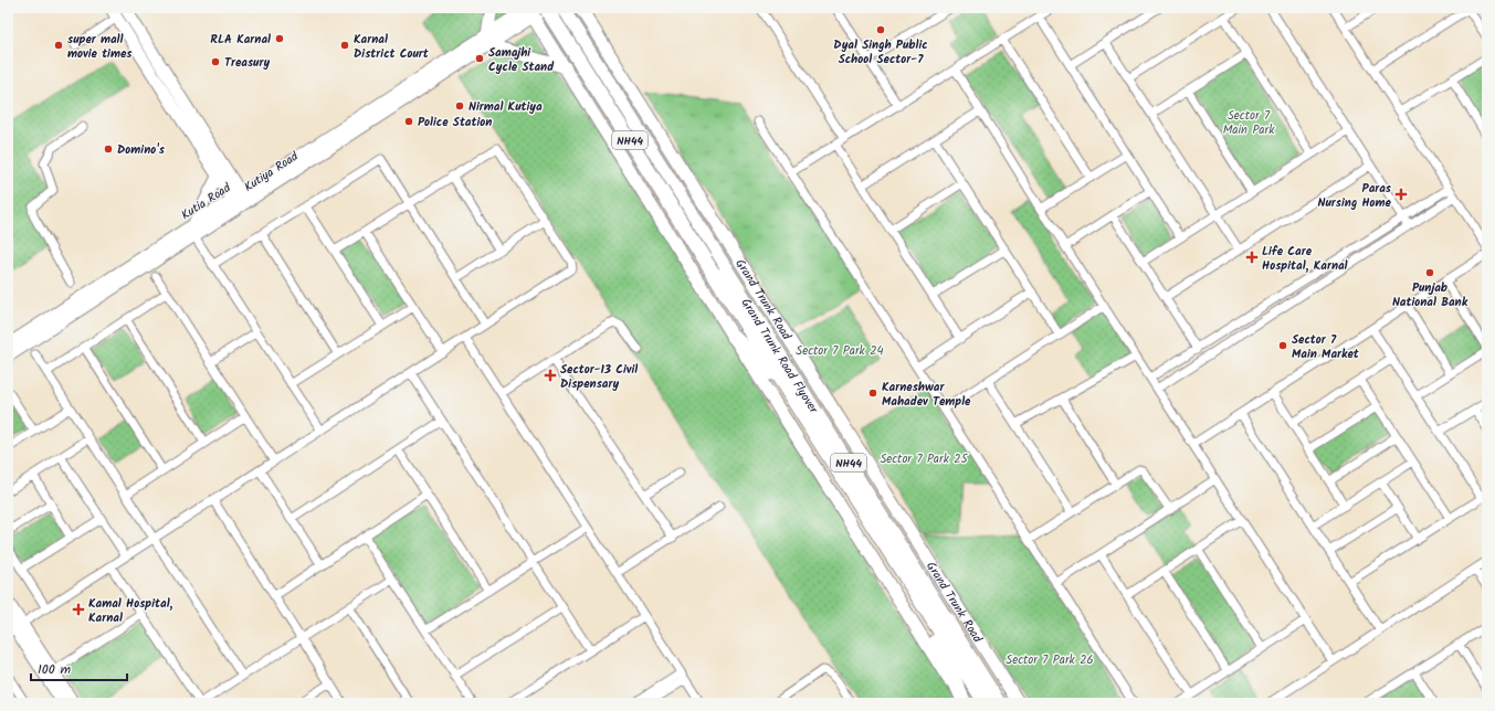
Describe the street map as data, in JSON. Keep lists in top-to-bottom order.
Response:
{
  "streets": {
    "highway": ["NH44", "Grand Trunk Road Flyover"],
    "main road": ["Grand Trunk Road"],
    "street": ["Kutiya Road", "Kutia Road"]
  },
  "crossings": [
    ["NH44", "Grand Trunk Road Flyover"],
    ["Kutiya Road", "Kutia Road"]
  ],
  "parks": [
    "Sector 7 Main Park",
    "Sector 7 Park 24",
    "Sector 7 Park 25",
    "Sector 7 Park 26"
  ],
  "places": {
    "other": [
      "Dyal Singh Public School Sector-7",
      "RLA Karnal",
      "super mall movie times",
      "Karnal District Court",
      "Samajhi Cycle Stand",
      "Treasury",
      "Nirmal Kutiya",
      "Police Station",
      "Domino's",
      "Punjab National Bank",
      "Sector 7 Main Market",
      "Karneshwar Mahadev Temple"
    ],
    "health": [
      "Paras Nursing Home",
      "Life Care Hospital, Karnal",
      "Sector-13 Civil Dispensary",
      "Kamal Hospital, Karnal"
    ]
  },
  "scale_bar": "100 m"
}
